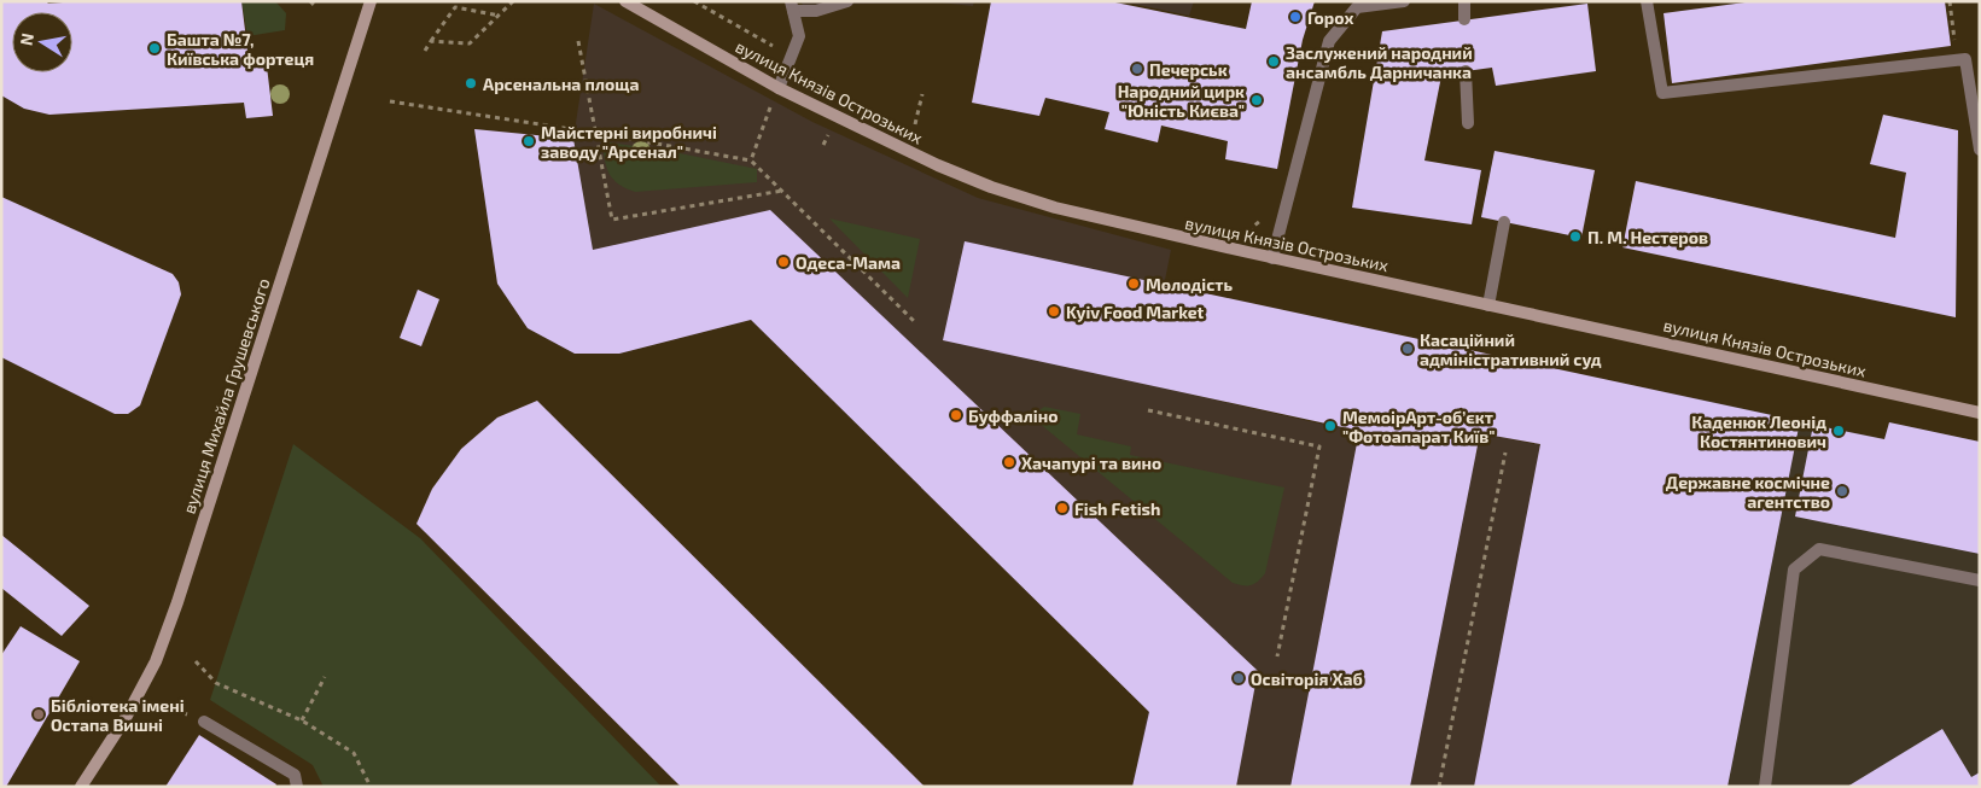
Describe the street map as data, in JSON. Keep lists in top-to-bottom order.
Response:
{
  "streets": {
    "main road": ["вулиця Князів Острозьких", "вулиця Михайла Грушевського"]
  },
  "places": [
    "Горох",
    "Башта №7, Київська фортеця",
    "Заслужений народний ансамбль Дарничанка",
    "Печерськ",
    "Арсенальна площа",
    "Народний цирк \"Юність Києва\"",
    "Майстерні виробничі заводу \"Арсенал\"",
    "П. М. Нестеров",
    "Одеса-Мама",
    "Молодiсть",
    "Kyiv Food Market",
    "Касаційний адміністративний суд",
    "Буффаліно",
    "МемоірАрт-обʼєкт \"Фотоапарат Київ\"",
    "Каденюк Леонід Костянтинович",
    "Хачапурі та вино",
    "Державне космічне агентство",
    "Fish Fetish",
    "Освіторія Хаб",
    "Бібліотека імені Остапа Вишні"
  ],
  "north": "left"
}
